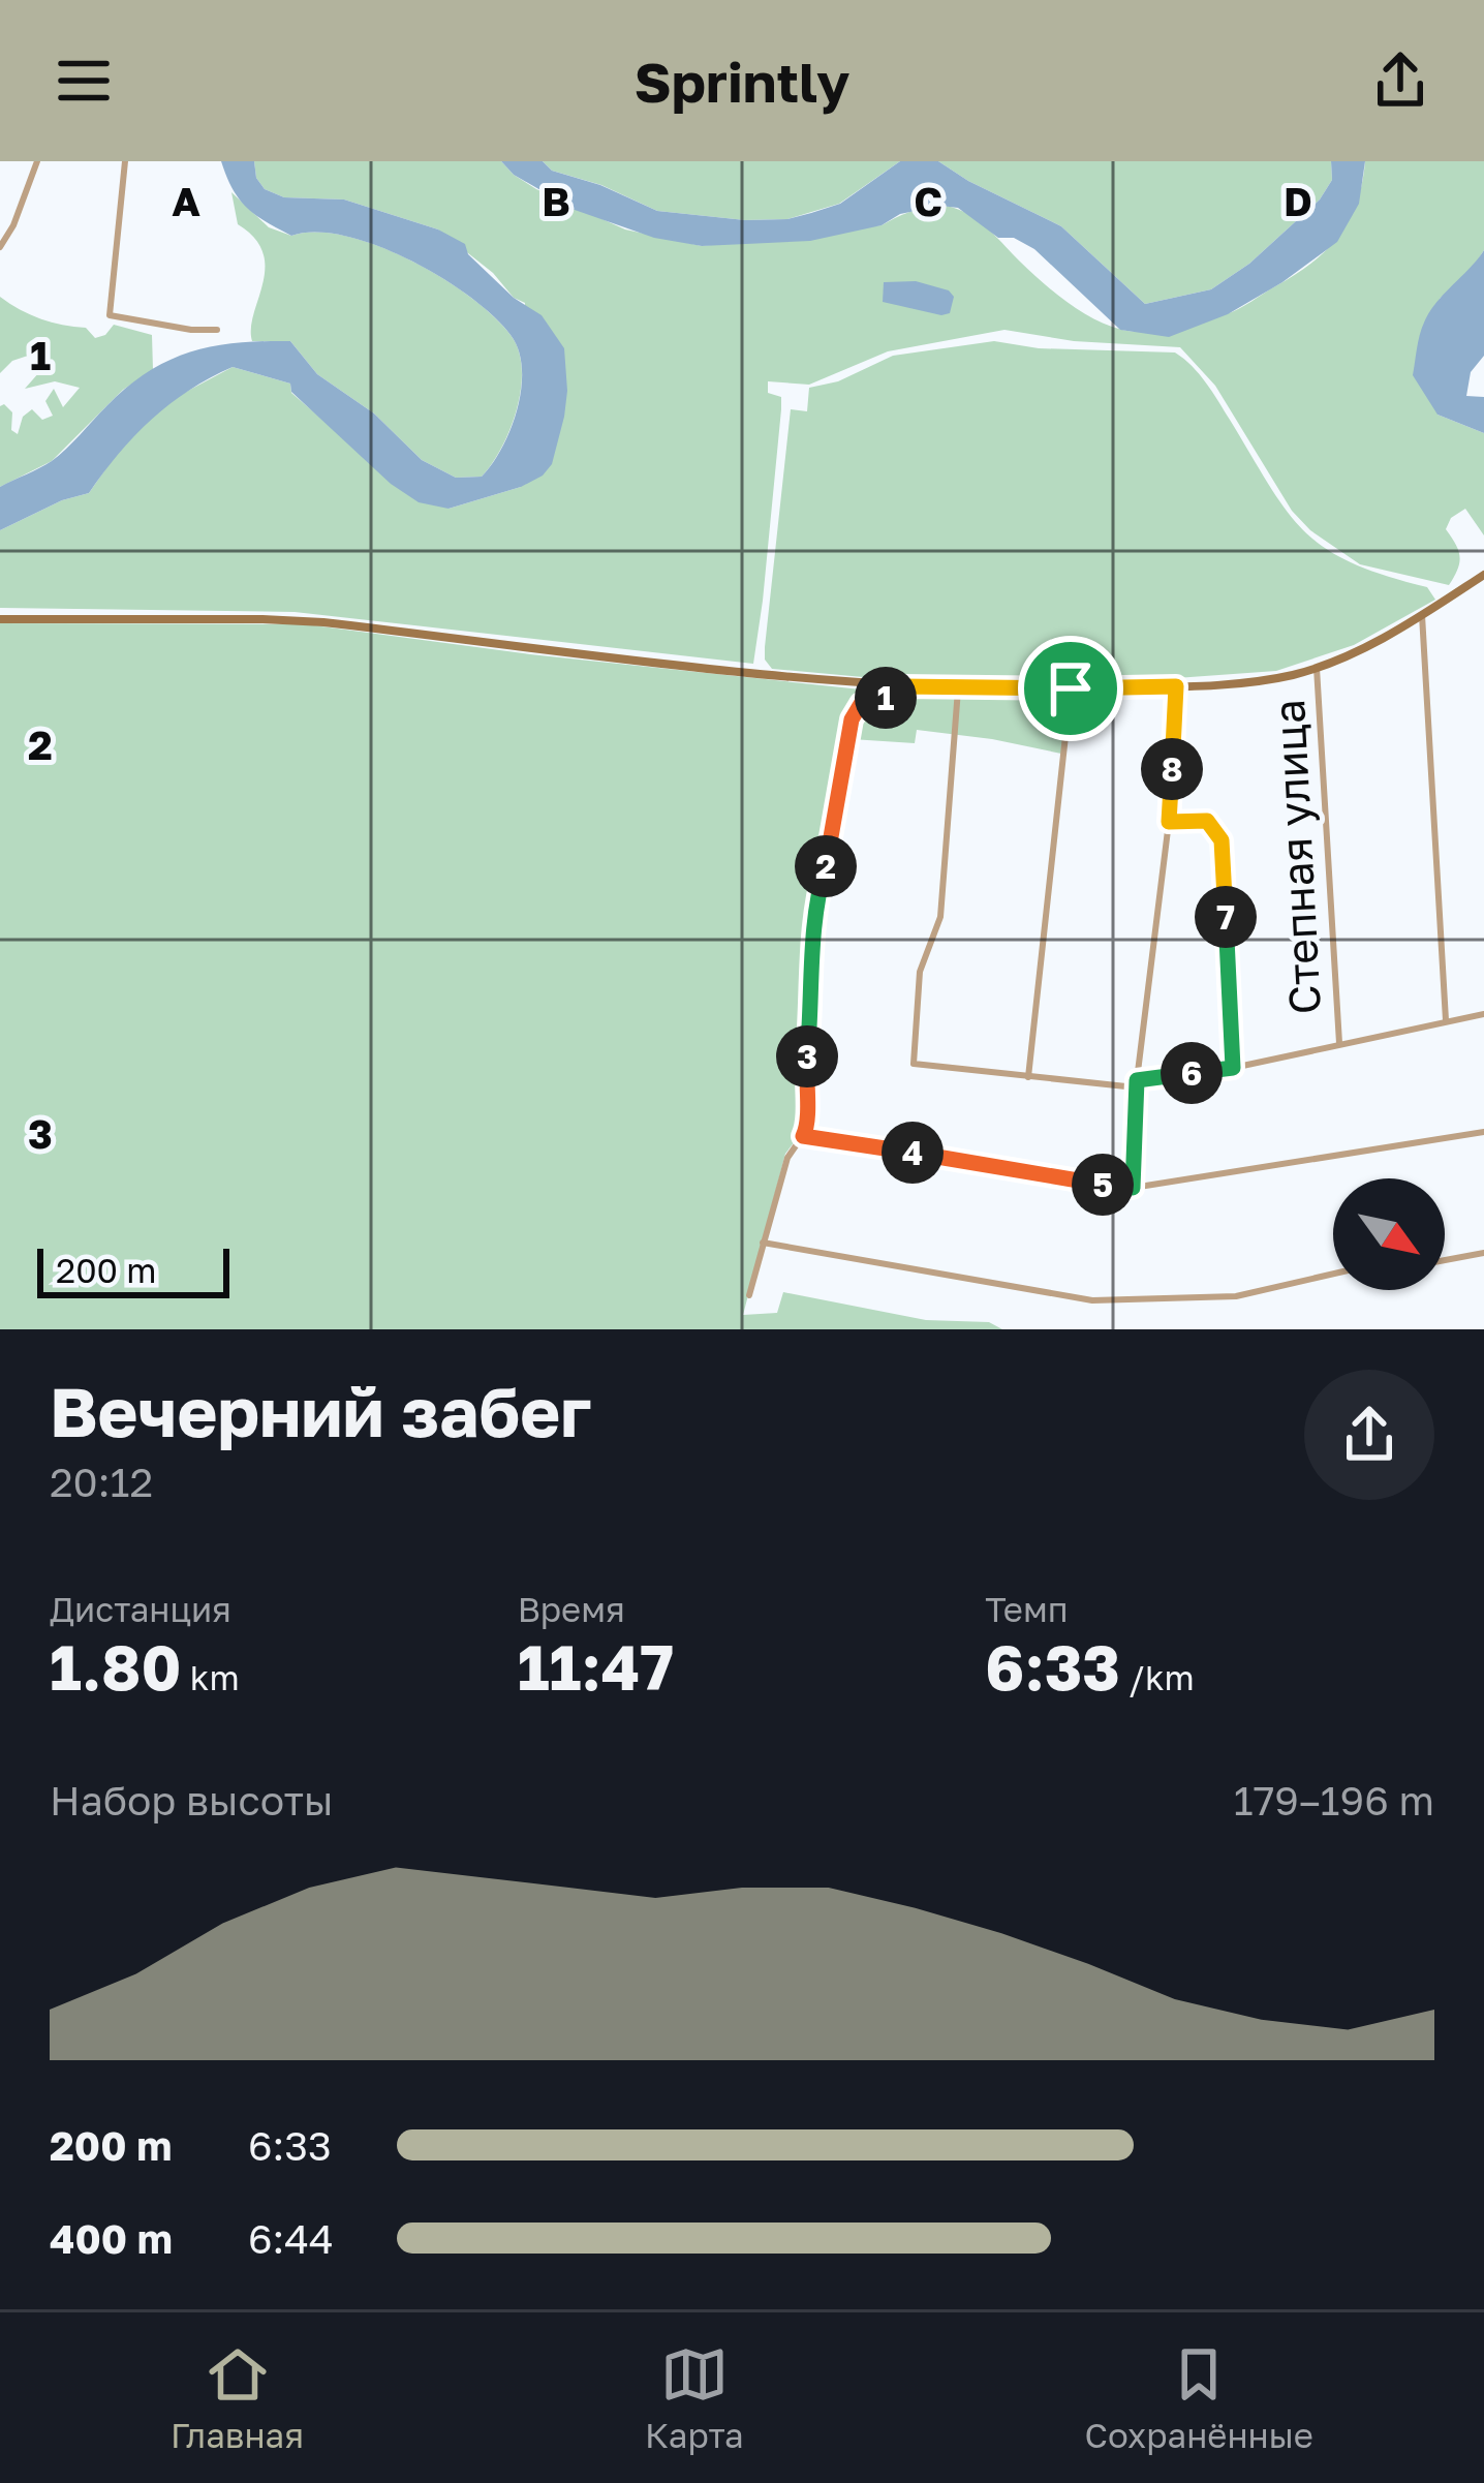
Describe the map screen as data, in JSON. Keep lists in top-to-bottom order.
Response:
{
  "streets": {
    "street": ["Степная улица"]
  },
  "scale_bar": "200 m",
  "north": "bottom right",
  "page": {
    "header": "Sprintly",
    "pins": [
      "1",
      "8",
      "2",
      "7",
      "3",
      "6",
      "4",
      "5"
    ],
    "scale": "200 m",
    "heading": ["Вечерний забег", "20:12"],
    "stats": [
      ["Дистанция", "1.80 km"],
      ["Время", "11:47"],
      ["Темп", "6:33 /km"]
    ],
    "chart": ["Набор высоты", "179–196 m"],
    "list": [
      {
        "name": "200 m",
        "note": "6:33"
      },
      {
        "name": "400 m",
        "note": "6:44"
      }
    ],
    "tabs": ["Главная", "Карта", "Сохранённые"]
  },
  "grid": {
    "columns": [
      "A",
      "B",
      "C",
      "D"
    ],
    "rows": ["1", "2", "3"]
  }
}
